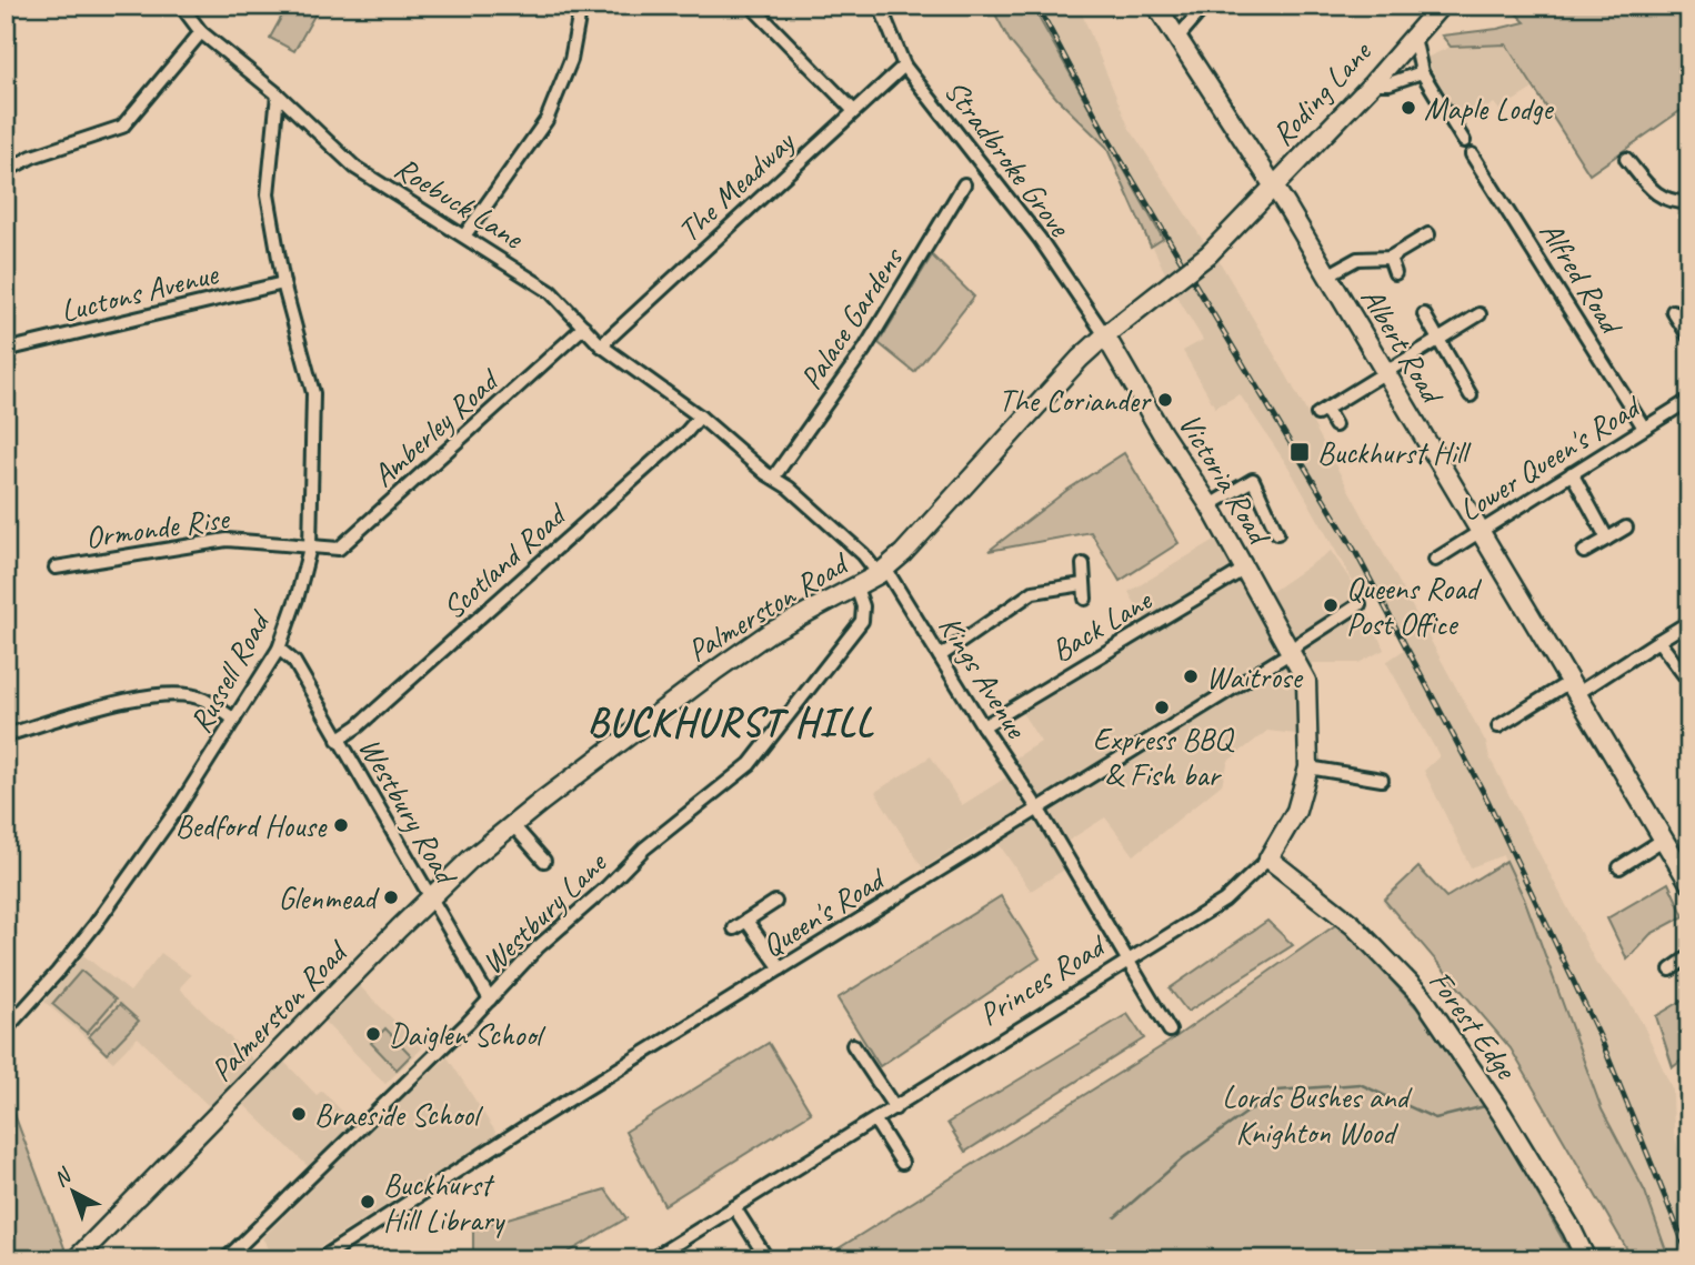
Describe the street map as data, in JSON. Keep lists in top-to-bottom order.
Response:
{
  "streets": {
    "street": [
      "Roding Lane",
      "Stradbroke Grove",
      "The Meadway",
      "Roebuck Lane",
      "Alfred Road",
      "Luctons Avenue",
      "Palace Gardens",
      "Albert Road",
      "Amberley Road",
      "Lower Queen's Road",
      "Victoria Road",
      "Ormonde Rise",
      "Scotland Road",
      "Palmerston Road",
      "Back Lane",
      "Russell Road",
      "Kings Avenue",
      "Westbury Road",
      "Westbury Lane",
      "Queen's Road",
      "Princes Road",
      "Forest Edge"
    ]
  },
  "crossings": [
    ["Roding Lane", "Albert Road"],
    ["Roding Lane", "Palmerston Road"],
    ["Stradbroke Grove", "The Meadway"],
    ["Stradbroke Grove", "Victoria Road"],
    ["Stradbroke Grove", "Palmerston Road"],
    ["The Meadway", "Roebuck Lane"],
    ["Roebuck Lane", "Palace Gardens"],
    ["Roebuck Lane", "Amberley Road"],
    ["Roebuck Lane", "Scotland Road"],
    ["Roebuck Lane", "Palmerston Road"],
    ["Roebuck Lane", "Russell Road"],
    ["Roebuck Lane", "Kings Avenue"],
    ["Alfred Road", "Lower Queen's Road"],
    ["Luctons Avenue", "Russell Road"],
    ["Albert Road", "Lower Queen's Road"],
    ["Albert Road", "Palmerston Road"],
    ["Amberley Road", "Ormonde Rise"],
    ["Amberley Road", "Russell Road"],
    ["Victoria Road", "Palmerston Road"],
    ["Victoria Road", "Back Lane"],
    ["Victoria Road", "Queen's Road"],
    ["Victoria Road", "Princes Road"],
    ["Ormonde Rise", "Russell Road"],
    ["Scotland Road", "Westbury Road"],
    ["Palmerston Road", "Kings Avenue"],
    ["Palmerston Road", "Westbury Road"],
    ["Palmerston Road", "Westbury Lane"],
    ["Back Lane", "Kings Avenue"],
    ["Russell Road", "Westbury Road"],
    ["Kings Avenue", "Queen's Road"],
    ["Kings Avenue", "Princes Road"],
    ["Westbury Road", "Westbury Lane"],
    ["Queen's Road", "Princes Road"],
    ["Princes Road", "Forest Edge"]
  ],
  "districts": ["BUCKHURST HILL"],
  "parks": ["Lords Bushes and Knighton Wood"],
  "places": {
    "other": [
      "Maple Lodge",
      "The Coriander",
      "Queens Road Post Office",
      "Waitrose",
      "Express BBQ & Fish bar",
      "Bedford House",
      "Glenmead",
      "Daiglen School",
      "Braeside School",
      "Buckhurst Hill Library"
    ],
    "transit": ["Buckhurst Hill"]
  },
  "north": "top left"
}
